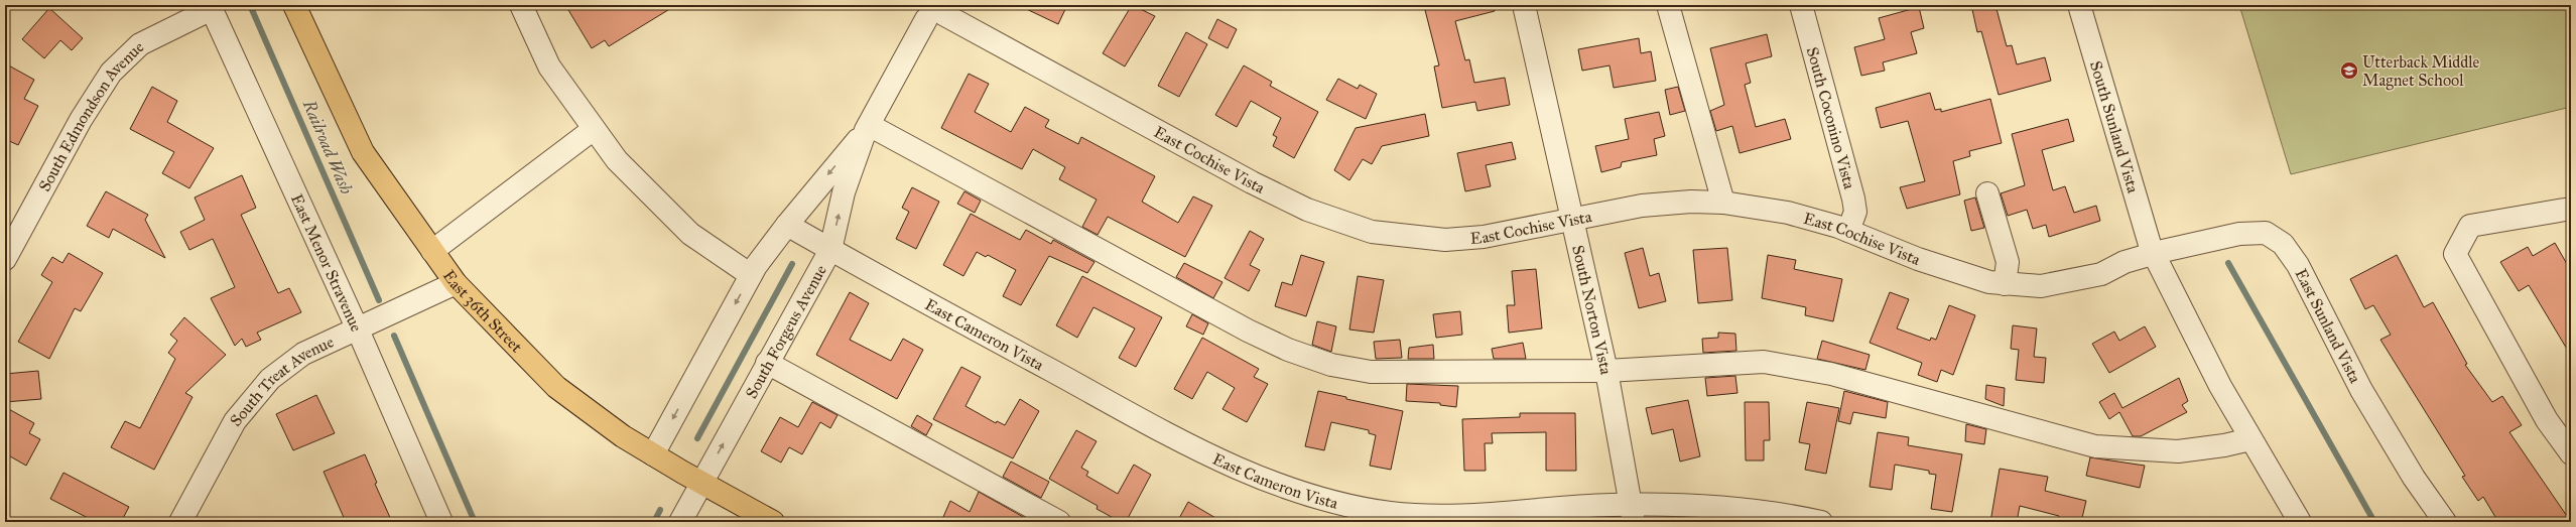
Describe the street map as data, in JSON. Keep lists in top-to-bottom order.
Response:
{
  "streets": {
    "main road": ["East 36th Street"],
    "street": [
      "South Coconino Vista",
      "South Edmondson Avenue",
      "South Sunland Vista",
      "East Cochise Vista",
      "East Menor Stravenue",
      "South Norton Vista",
      "East Sunland Vista",
      "South Forgeus Avenue",
      "East Cameron Vista",
      "South Treat Avenue"
    ]
  },
  "crossings": [
    ["South Coconino Vista", "East Cochise Vista"],
    ["South Edmondson Avenue", "East Menor Stravenue"],
    ["South Sunland Vista", "East Cochise Vista"],
    ["South Sunland Vista", "East Sunland Vista"],
    ["East Cochise Vista", "South Norton Vista"],
    ["East Cochise Vista", "East Sunland Vista"],
    ["East Cochise Vista", "South Forgeus Avenue"],
    ["East Menor Stravenue", "South Treat Avenue"],
    ["East 36th Street", "South Forgeus Avenue"],
    ["East 36th Street", "South Treat Avenue"],
    ["South Norton Vista", "East Cameron Vista"],
    ["South Forgeus Avenue", "East Cameron Vista"]
  ],
  "water": ["Railroad Wash"],
  "places": {
    "school or university": ["Utterback Middle Magnet School"]
  }
}
